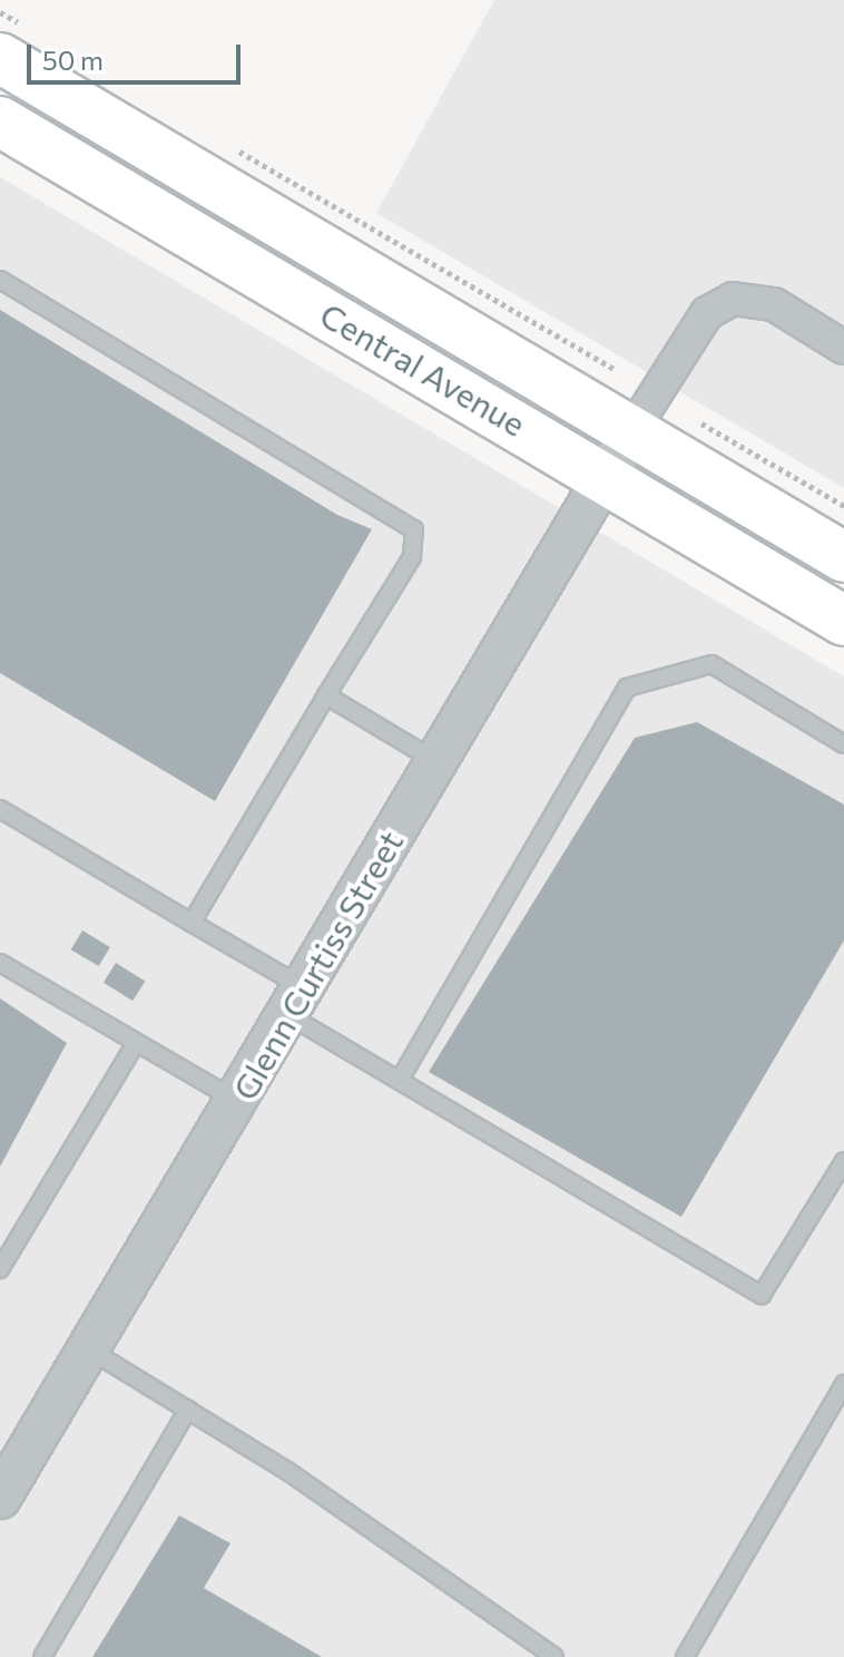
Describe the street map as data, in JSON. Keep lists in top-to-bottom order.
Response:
{
  "streets": {
    "main road": ["Central Avenue"],
    "street": ["Glenn Curtiss Street"]
  },
  "crossings": [
    ["Central Avenue", "Glenn Curtiss Street"]
  ],
  "scale_bar": "50 m"
}
